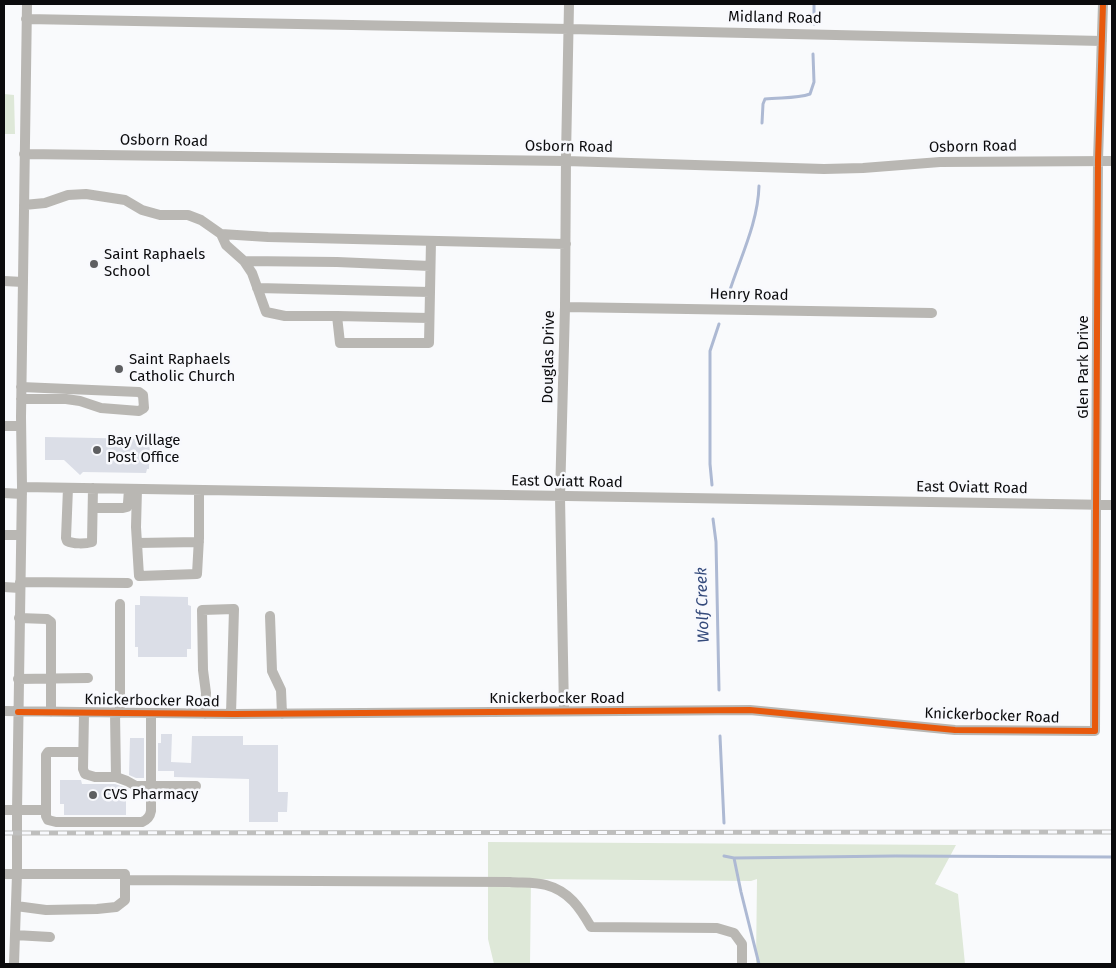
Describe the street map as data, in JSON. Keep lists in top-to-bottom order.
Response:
{
  "streets": {
    "street": [
      "Midland Road",
      "Osborn Road",
      "Henry Road",
      "Douglas Drive",
      "Glen Park Drive",
      "East Oviatt Road",
      "Knickerbocker Road"
    ]
  },
  "crossings": [
    ["Midland Road", "Douglas Drive"],
    ["Midland Road", "Glen Park Drive"],
    ["Osborn Road", "Douglas Drive"],
    ["Osborn Road", "Glen Park Drive"],
    ["Henry Road", "Douglas Drive"],
    ["Douglas Drive", "East Oviatt Road"],
    ["Douglas Drive", "Knickerbocker Road"],
    ["Glen Park Drive", "East Oviatt Road"],
    ["Glen Park Drive", "Knickerbocker Road"]
  ],
  "water": ["Wolf Creek"],
  "places": [
    "Saint Raphaels School",
    "Saint Raphaels Catholic Church",
    "Bay Village Post Office",
    "CVS Pharmacy"
  ]
}
